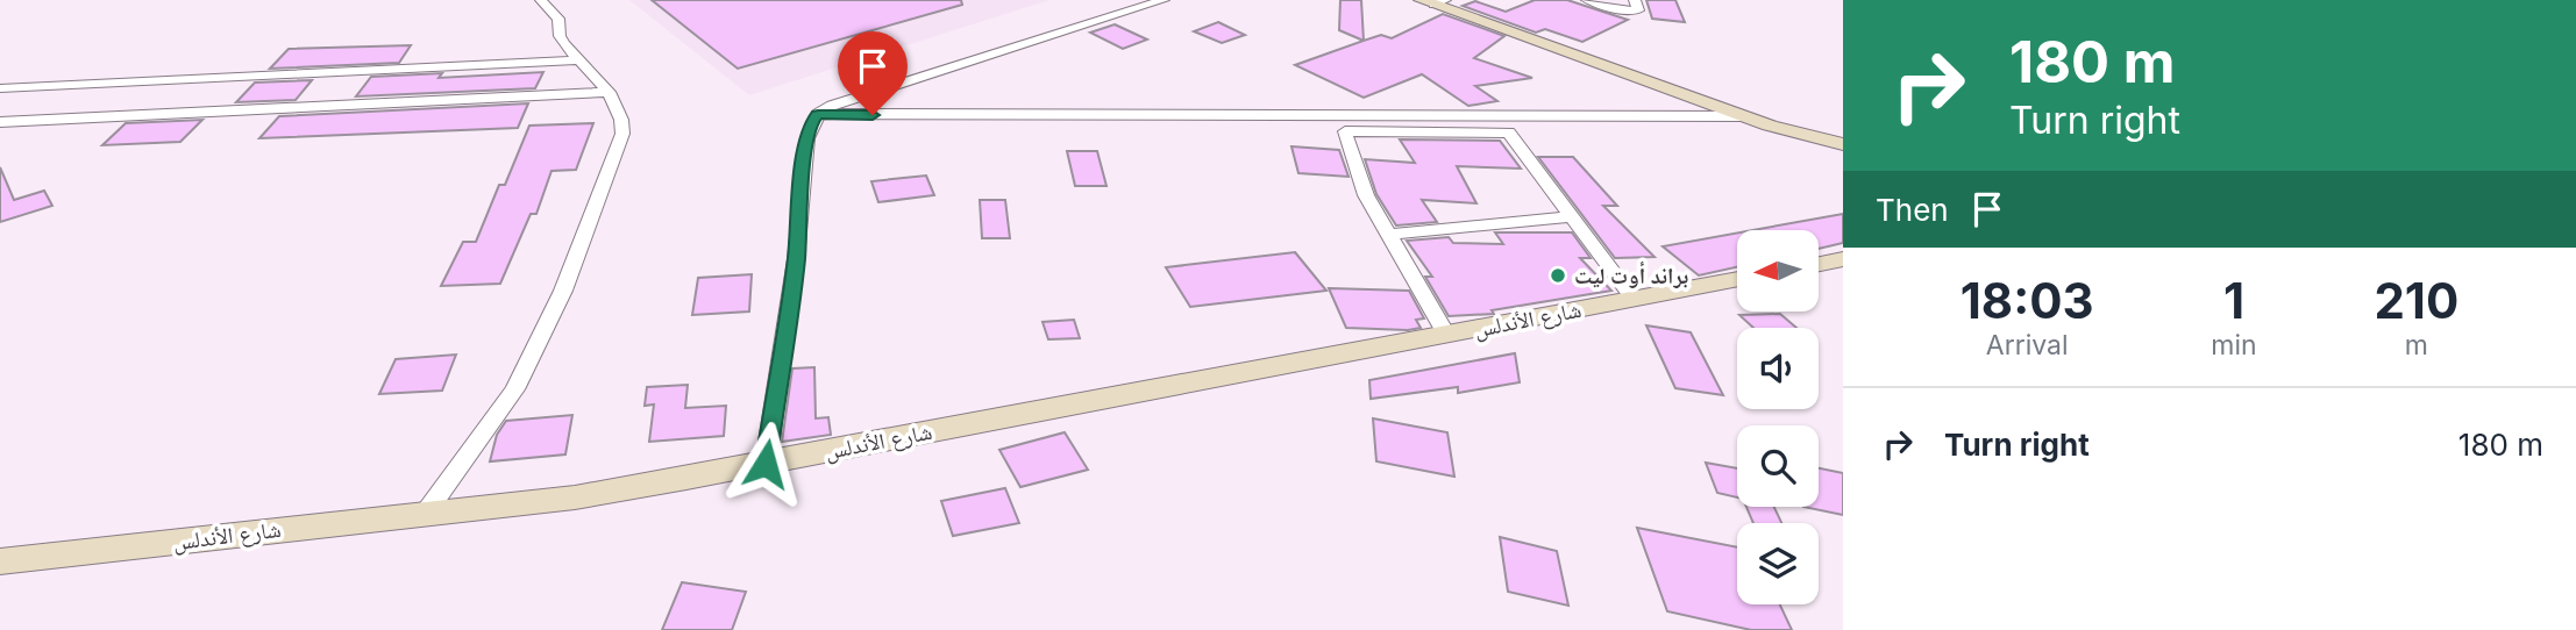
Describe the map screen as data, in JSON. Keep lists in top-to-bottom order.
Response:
{
  "streets": {
    "main road": ["شارع الأندلس"]
  },
  "places": ["براند أوت ليت"],
  "north": "left",
  "page": {
    "turn": ["180 m", "Turn right"],
    "then": "Then",
    "eta": [
      "18:03",
      "Arrival",
      "1",
      "min",
      "210",
      "m"
    ],
    "list": [
      {
        "name": "Turn right",
        "value": "180 m"
      }
    ]
  }
}
